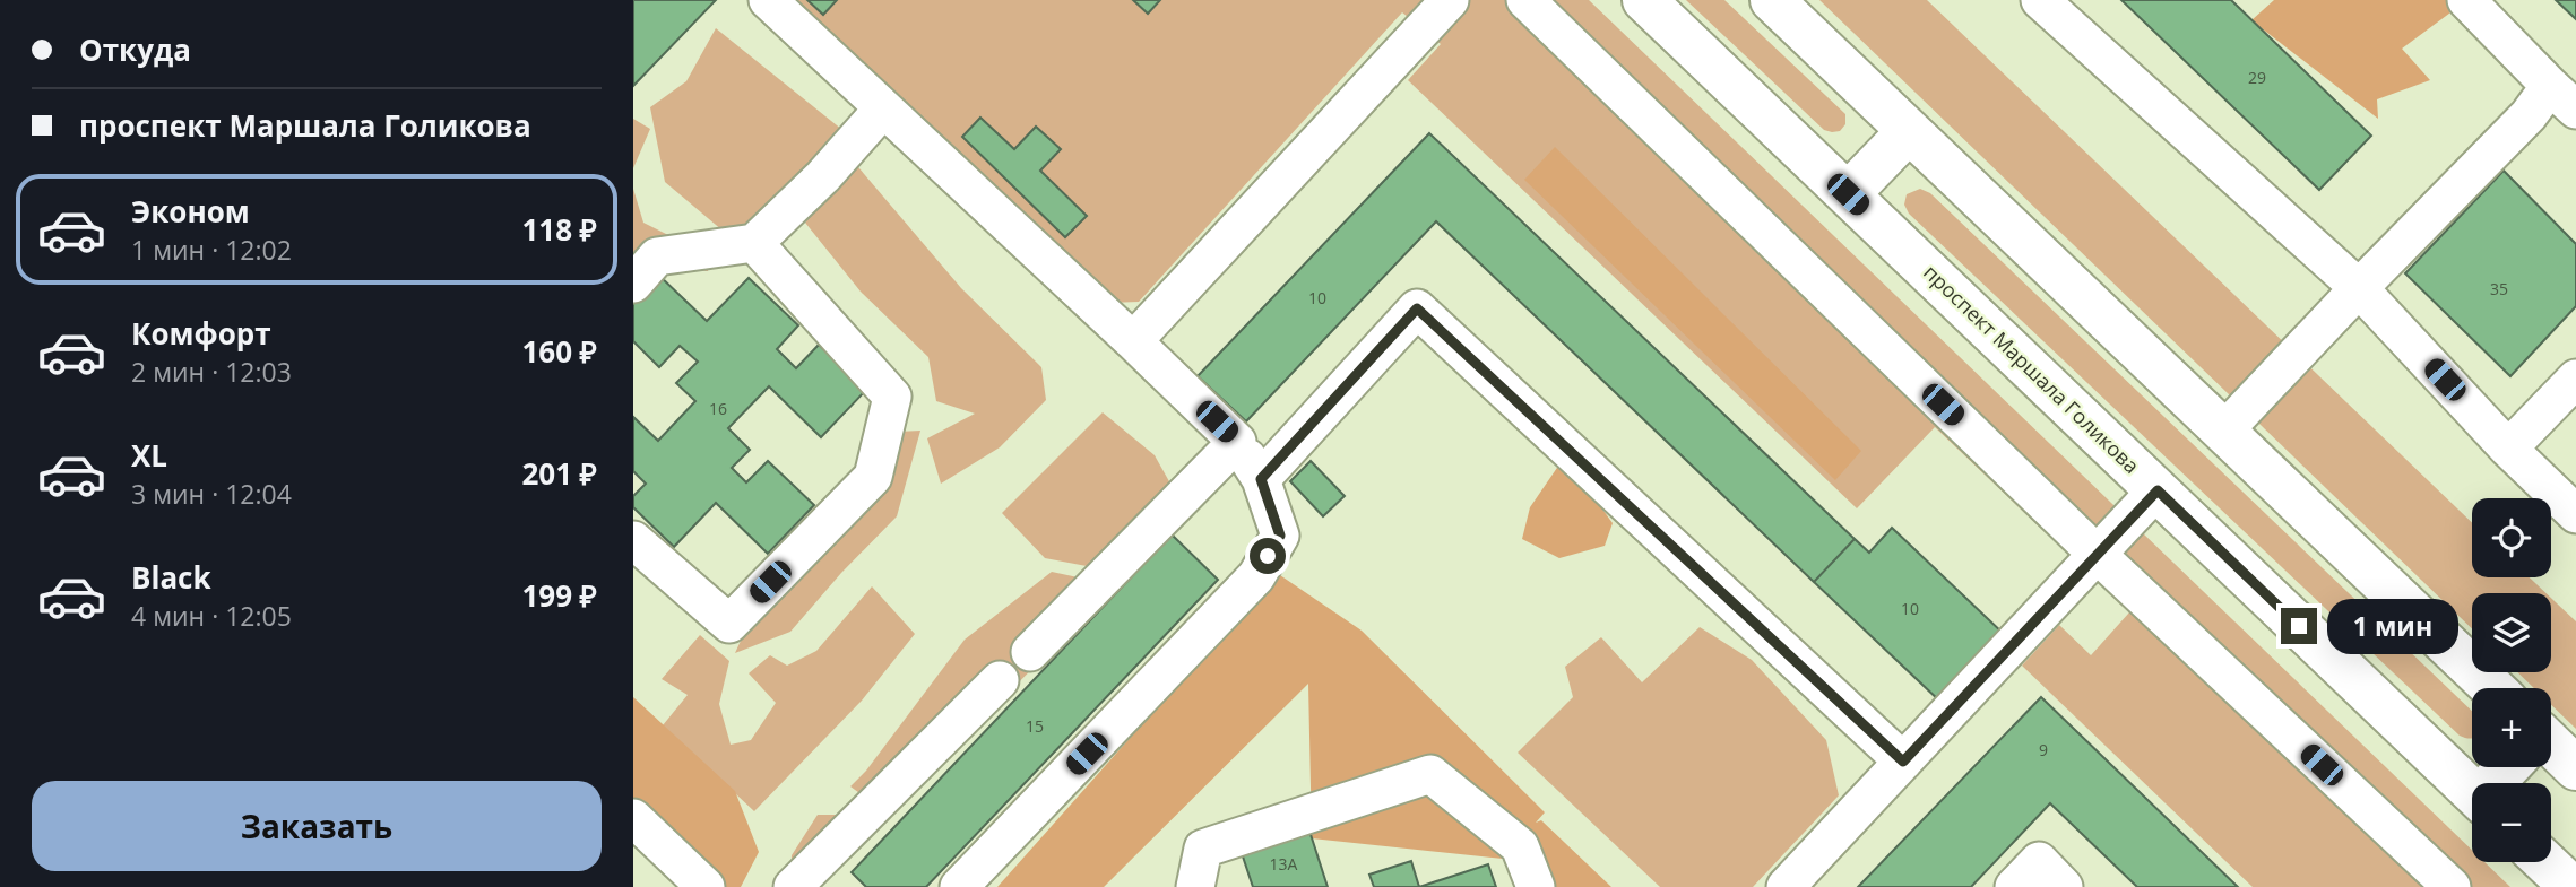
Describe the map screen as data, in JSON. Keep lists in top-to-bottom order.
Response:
{
  "streets": {
    "main road": ["проспект Маршала Голикова"]
  },
  "house_numbers": [
    "29",
    "35",
    "10",
    "16",
    "10",
    "15",
    "9",
    "13А"
  ],
  "page": {
    "banner": ["Откуда", "проспект Маршала Голикова"],
    "list": [
      {
        "name": "Эконом",
        "note": "1 мин · 12:02",
        "value": "118 ₽"
      },
      {
        "name": "Комфорт",
        "note": "2 мин · 12:03",
        "value": "160 ₽"
      },
      {
        "name": "XL",
        "note": "3 мин · 12:04",
        "value": "201 ₽"
      },
      {
        "name": "Black",
        "note": "4 мин · 12:05",
        "value": "199 ₽"
      }
    ],
    "map_buttons": ["+", "−"],
    "bubble": "1 мин",
    "buttons": "Заказать"
  }
}
